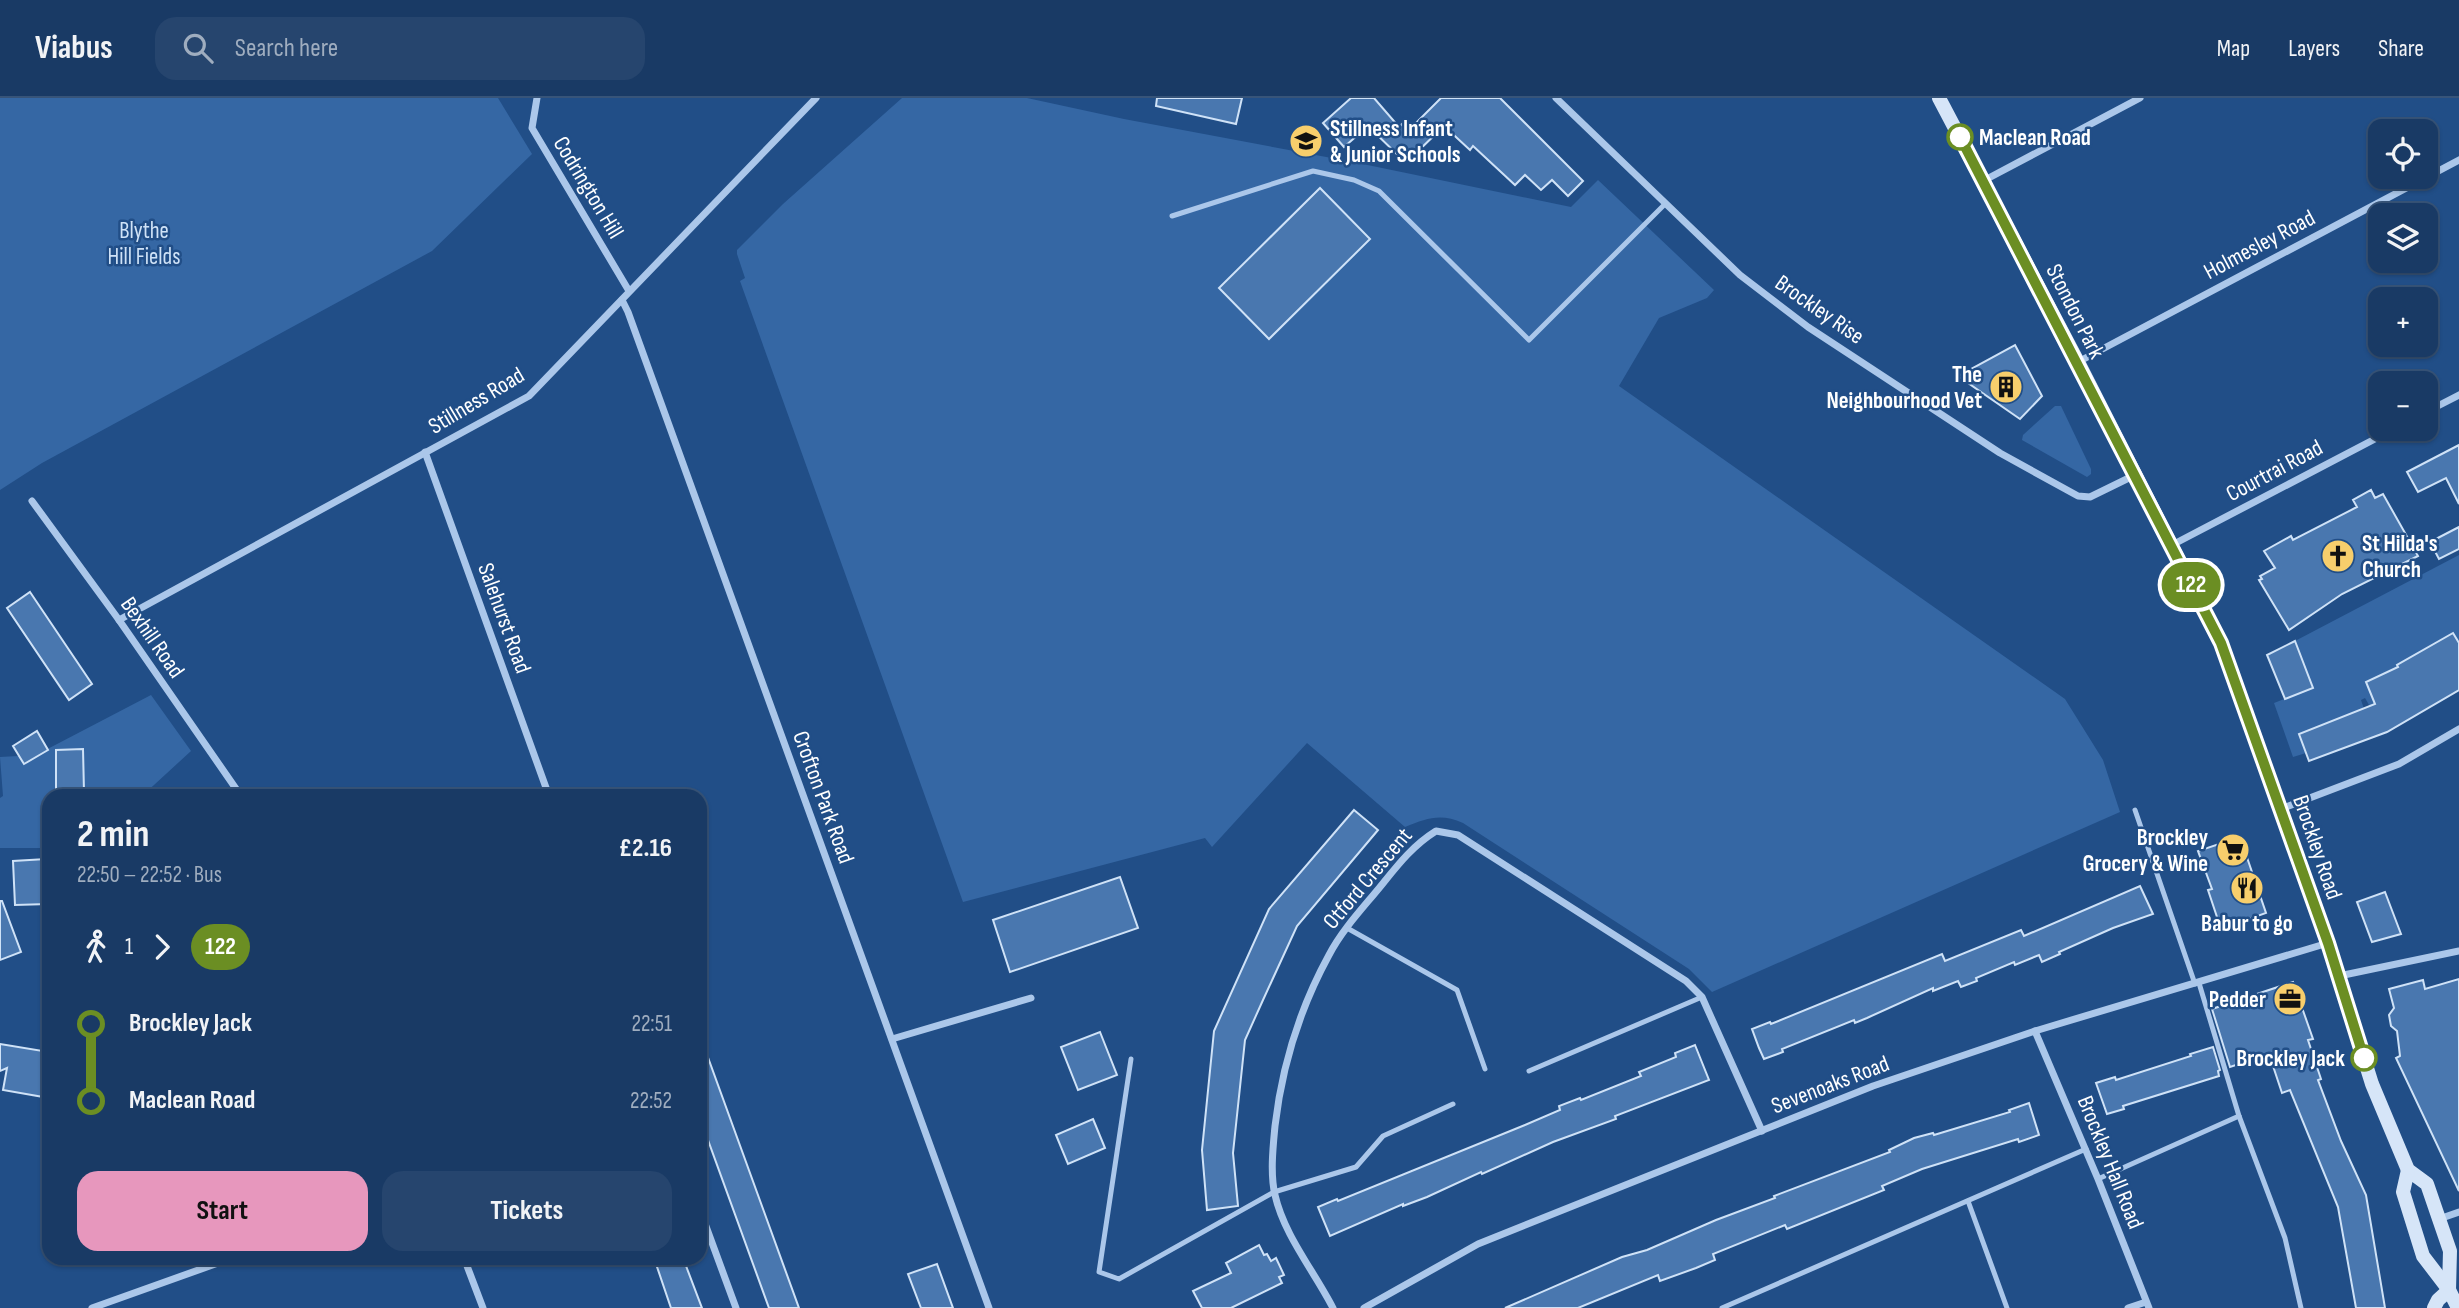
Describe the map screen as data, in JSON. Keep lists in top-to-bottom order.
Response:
{
  "streets": {
    "main road": ["Stondon Park", "Brockley Road"],
    "street": [
      "Codrington Hill",
      "Holmesley Road",
      "Brockley Rise",
      "Stillness Road",
      "Courtrai Road",
      "Salehurst Road",
      "Bexhill Road",
      "Crofton Park Road",
      "Otford Crescent",
      "Sevenoaks Road",
      "Brockley Hall Road"
    ]
  },
  "crossings": [
    ["Codrington Hill", "Stillness Road"],
    ["Holmesley Road", "Stondon Park"],
    ["Brockley Rise", "Stondon Park"],
    ["Stondon Park", "Courtrai Road"],
    ["Stondon Park", "Brockley Road"],
    ["Stillness Road", "Salehurst Road"],
    ["Stillness Road", "Bexhill Road"],
    ["Stillness Road", "Crofton Park Road"],
    ["Courtrai Road", "Brockley Road"],
    ["Brockley Road", "Sevenoaks Road"],
    ["Otford Crescent", "Sevenoaks Road"],
    ["Sevenoaks Road", "Brockley Hall Road"]
  ],
  "parks": ["Blythe Hill Fields"],
  "places": {
    "other": ["Maclean Road", "Brockley Jack"],
    "school or university": ["Stillness Infant & Junior Schools"],
    "building": ["The Neighbourhood Vet"],
    "church": ["St Hilda's Church"],
    "supermarket": ["Brockley Grocery & Wine"],
    "restaurant": ["Babur to go"],
    "office": ["Pedder"]
  },
  "lines": ["bus line 122"],
  "page": {
    "header": "Viabus",
    "search": "Search here",
    "nav": ["Map", "Layers", "Share"],
    "on_map": "122",
    "map_buttons": ["+", "−"],
    "heading": ["2 min", "22:50 – 22:52 · Bus", "£2.16"],
    "legs": ["1", "122"],
    "list": [
      {
        "name": "Brockley Jack",
        "value": "22:51"
      },
      {
        "name": "Maclean Road",
        "value": "22:52"
      }
    ],
    "buttons": ["Start", "Tickets"]
  }
}
